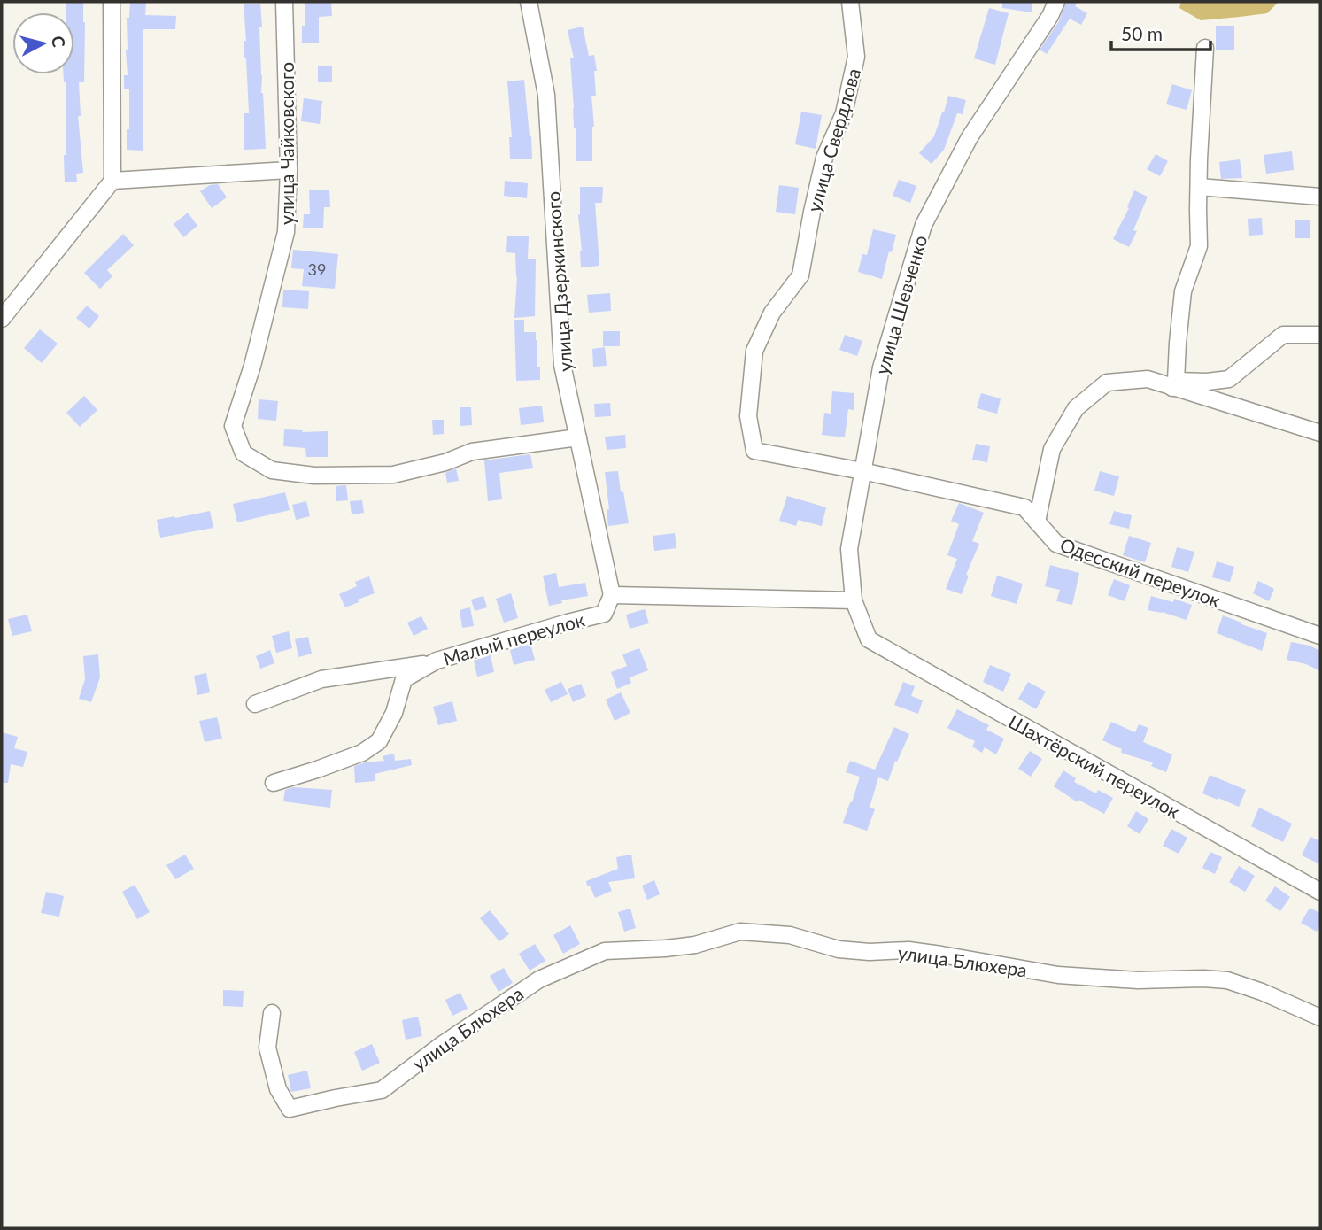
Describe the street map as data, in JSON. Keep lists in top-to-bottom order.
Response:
{
  "streets": {
    "street": [
      "улица Свердлова",
      "улица Чайковского",
      "улица Дзержинского",
      "улица Шевченко",
      "Одесский переулок",
      "Малый переулок",
      "Шахтёрский переулок",
      "улица Блюхера"
    ]
  },
  "crossings": [
    ["улица Свердлова", "улица Шевченко"],
    ["улица Свердлова", "Одесский переулок"],
    ["улица Чайковского", "улица Дзержинского"],
    ["улица Дзержинского", "Малый переулок"],
    ["улица Шевченко", "Одесский переулок"],
    ["улица Шевченко", "Шахтёрский переулок"]
  ],
  "house_numbers": ["39"],
  "scale_bar": "50 m",
  "north": "right"
}
